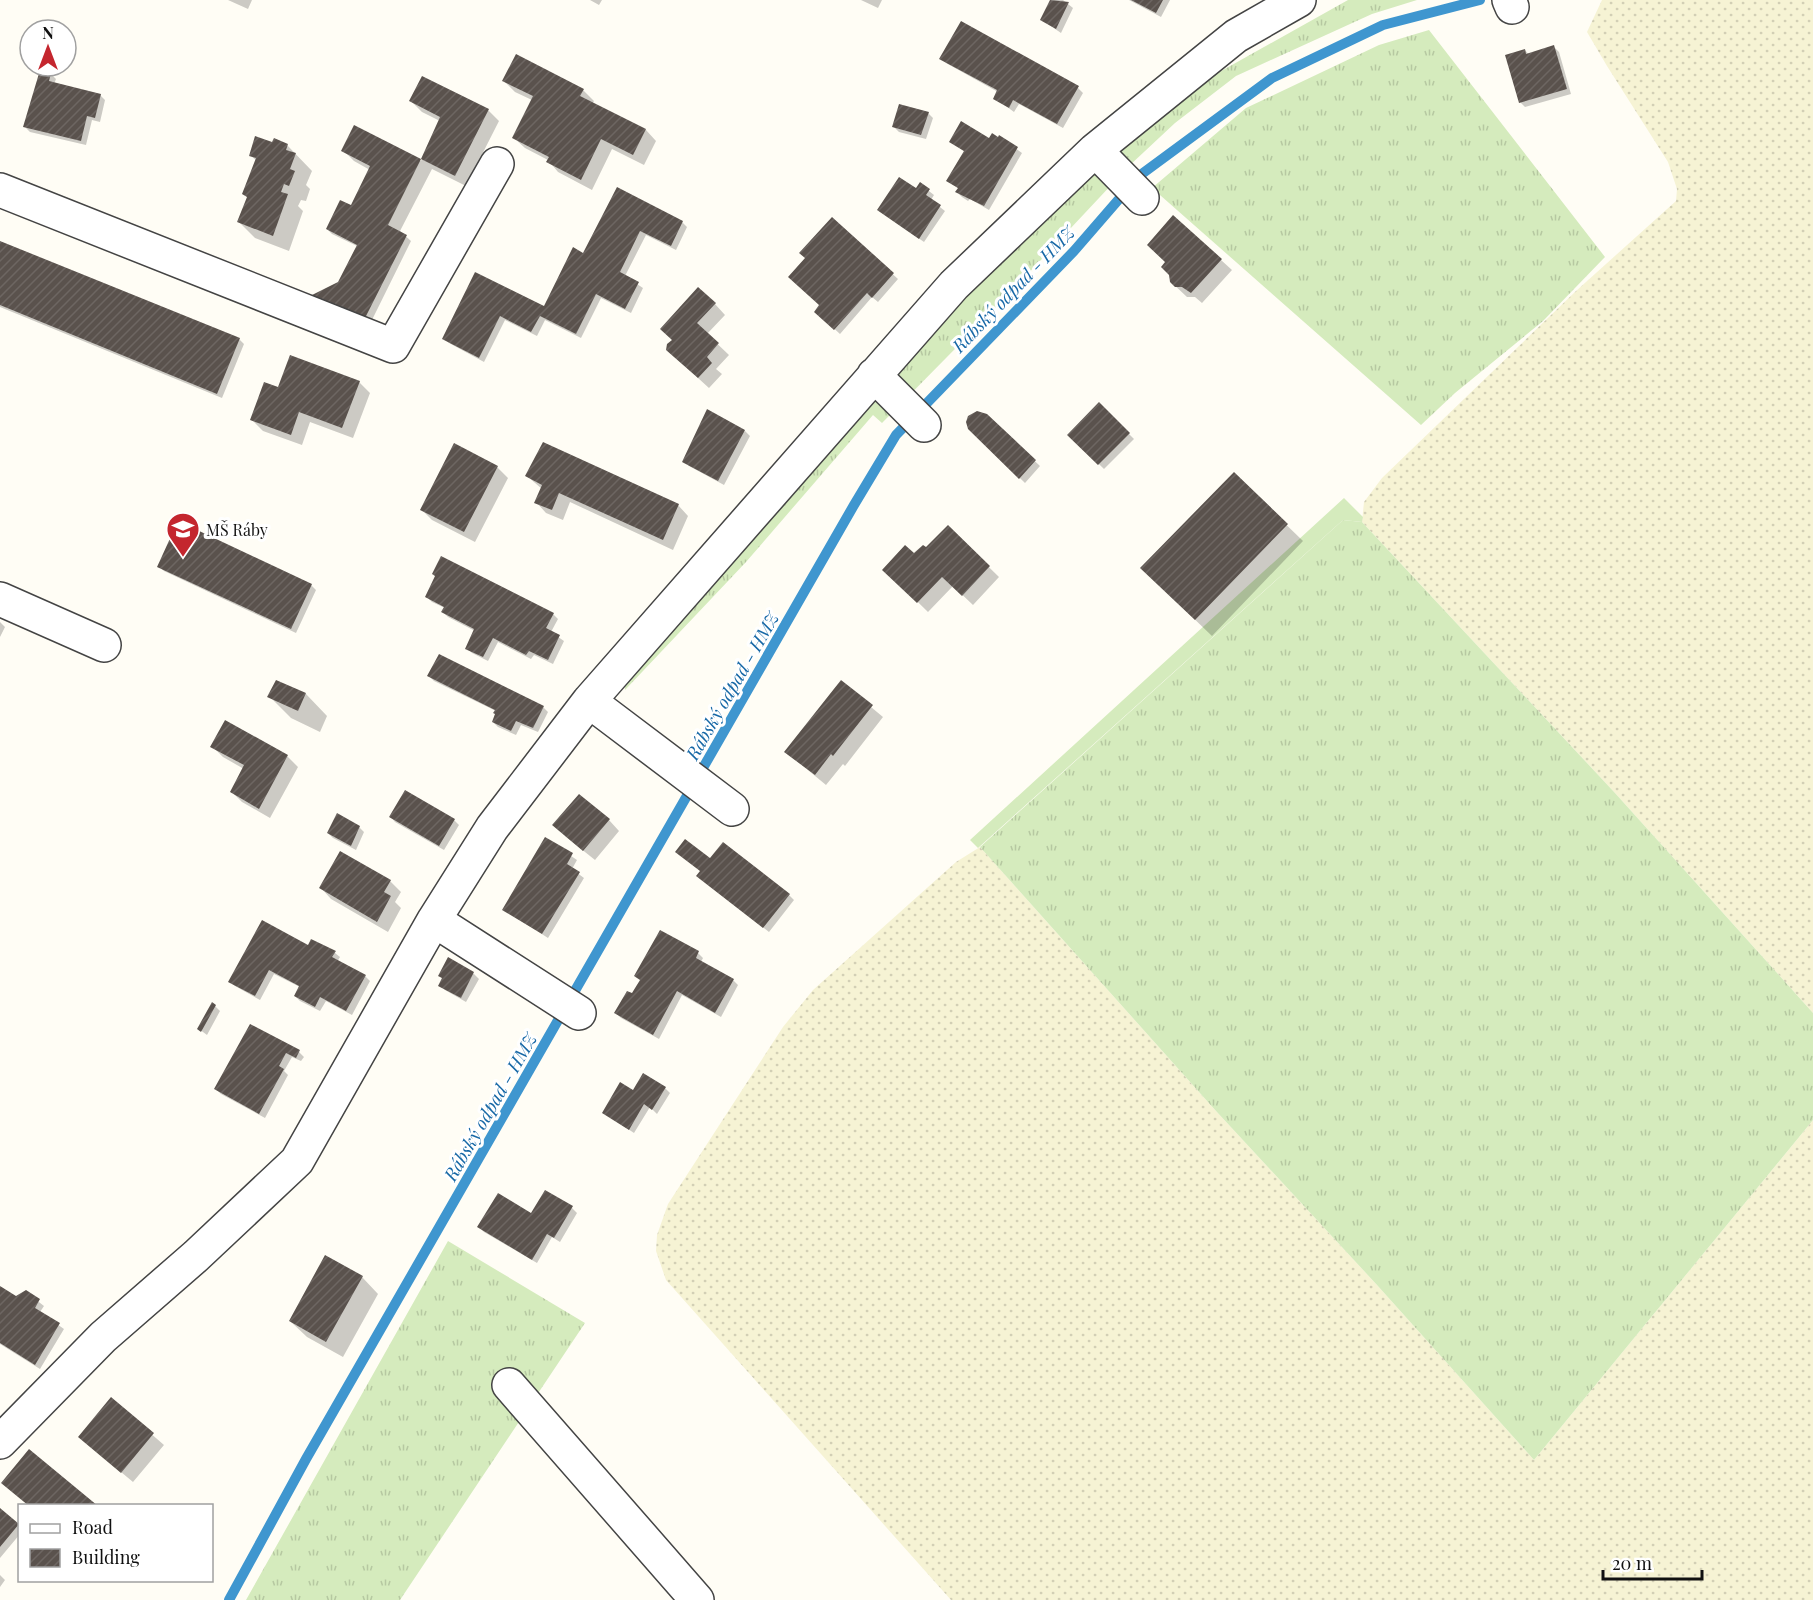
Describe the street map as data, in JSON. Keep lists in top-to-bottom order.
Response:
{
  "water": ["Rábský odpad - HMZ"],
  "places": {
    "school or university": ["MŠ Ráby"]
  },
  "legend": ["Road", "Building"],
  "scale_bar": "20 m",
  "north": "top"
}
